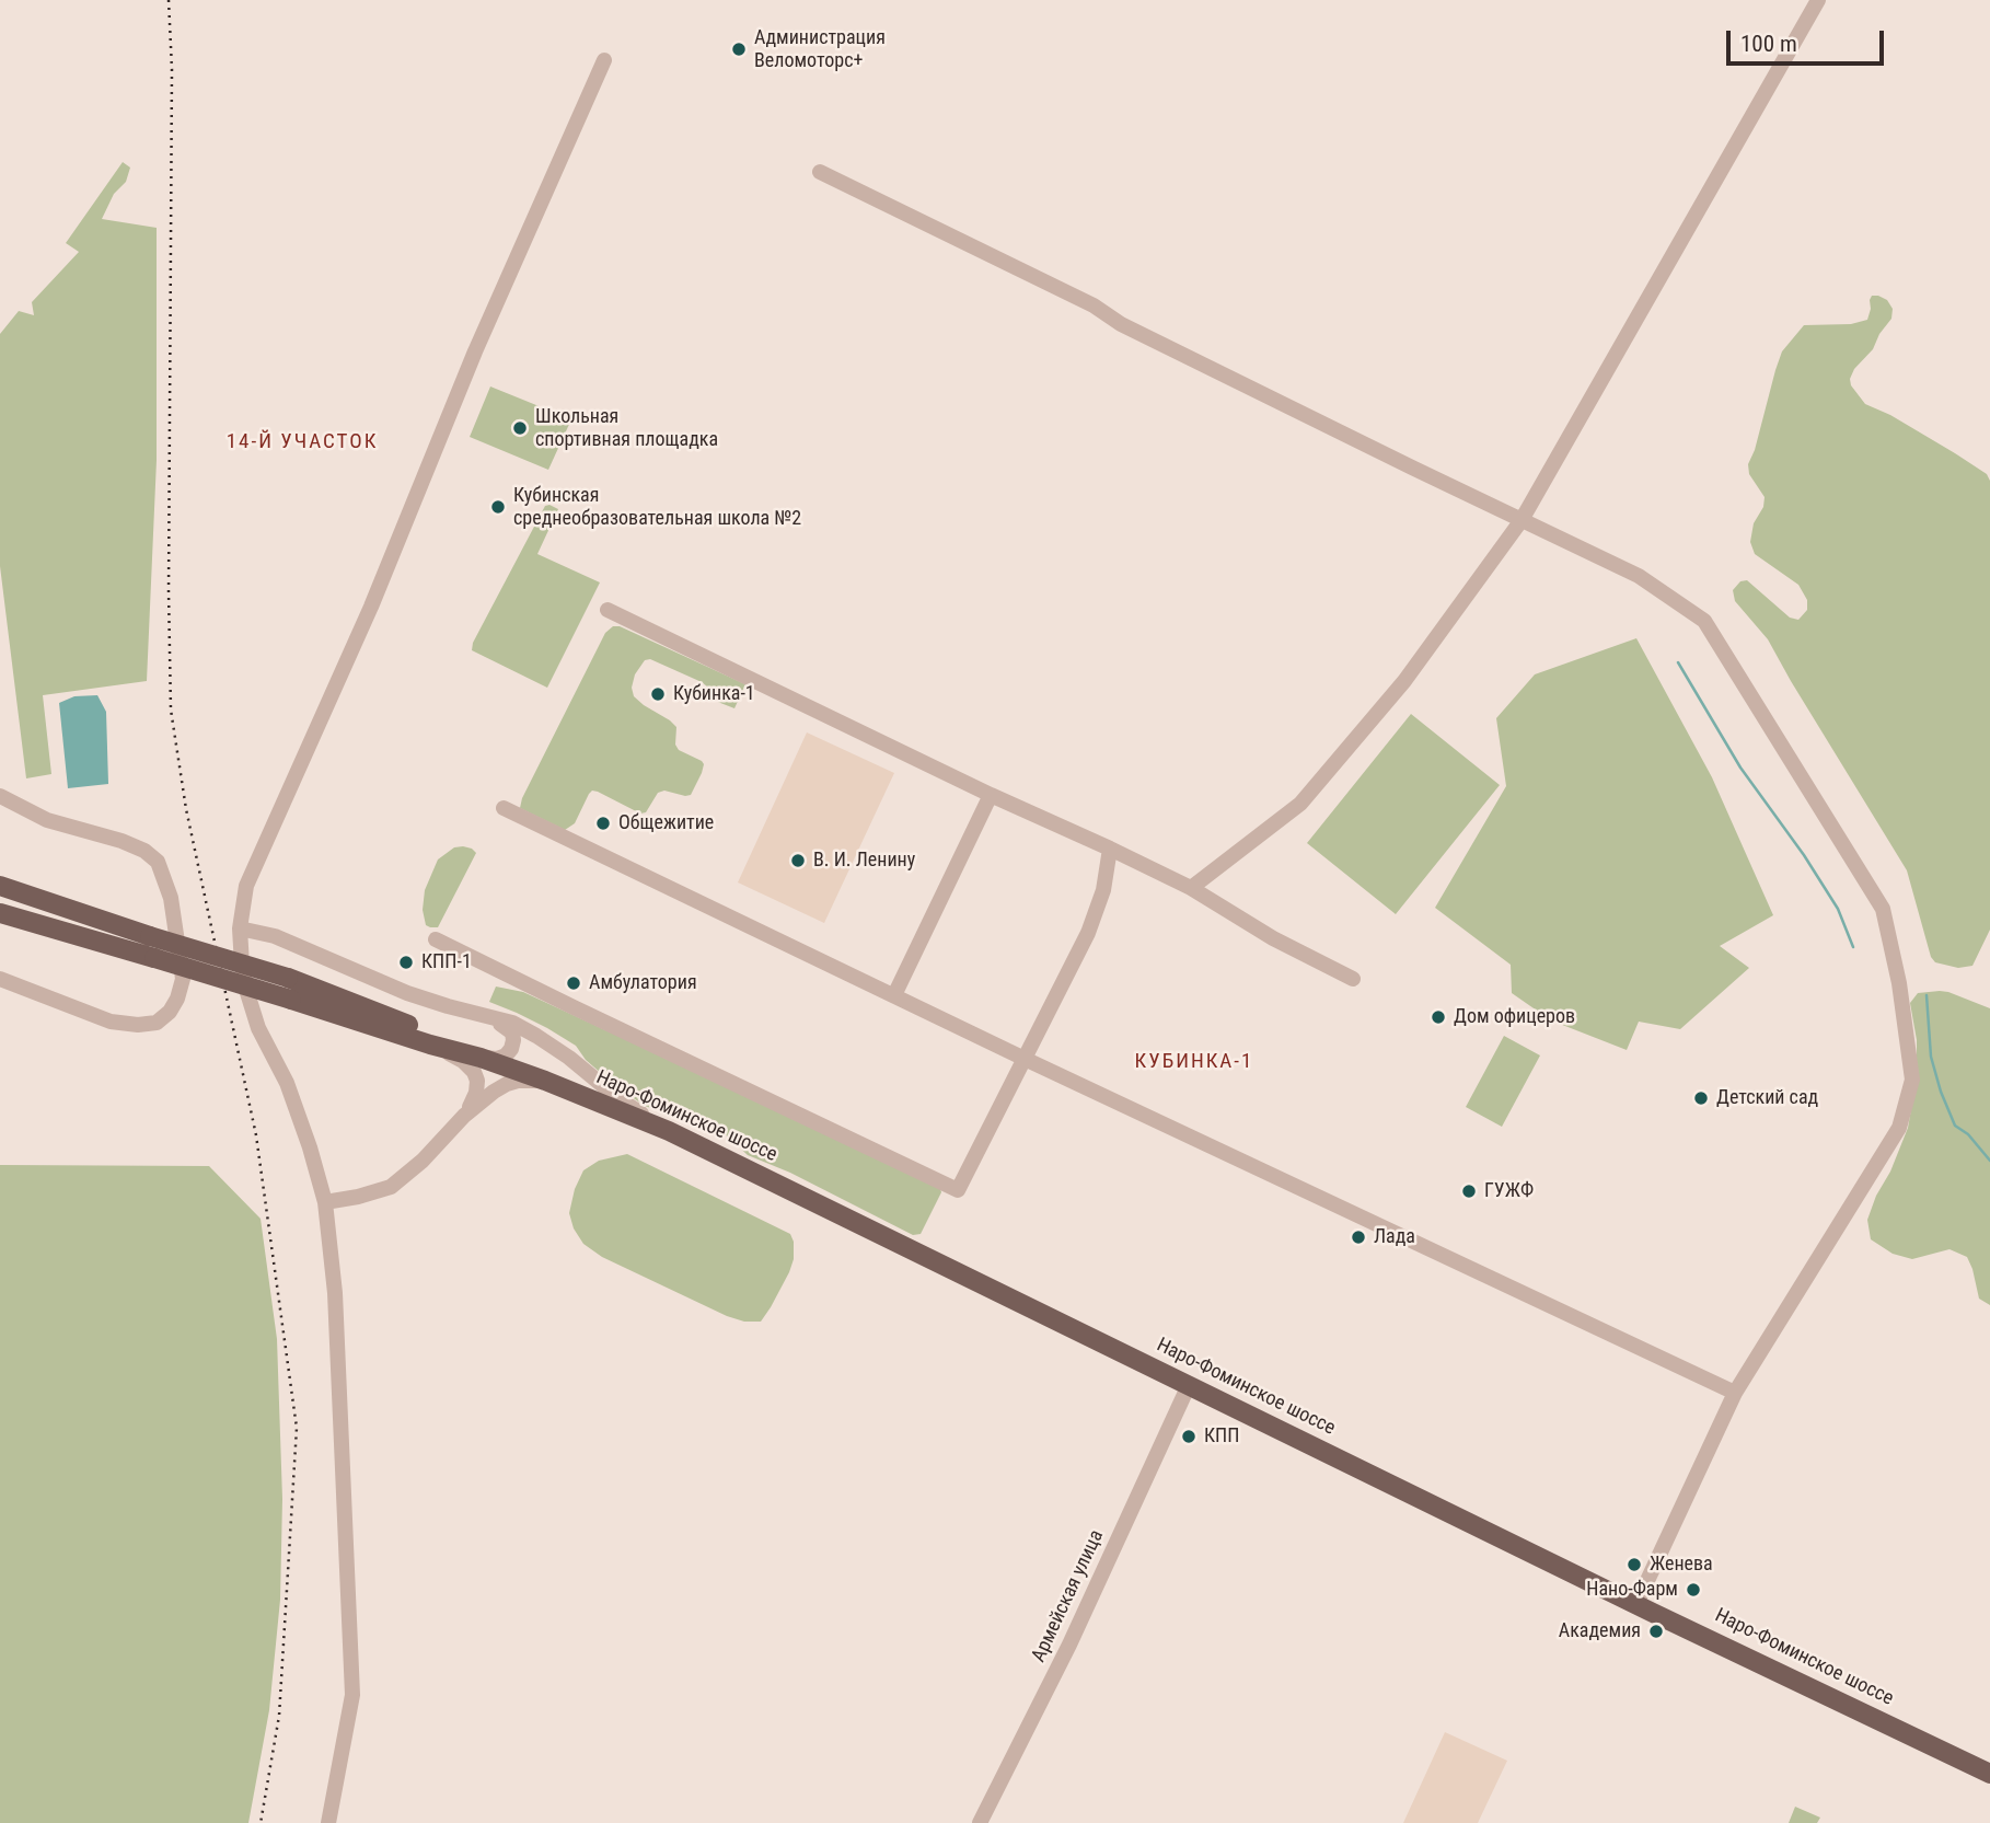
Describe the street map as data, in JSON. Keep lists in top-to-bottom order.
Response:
{
  "streets": {
    "main road": ["Наро-Фоминское шоссе"],
    "street": ["Армейская улица"]
  },
  "crossings": [
    ["Наро-Фоминское шоссе", "Армейская улица"]
  ],
  "districts": ["14-Й УЧАСТОК", "КУБИНКА-1"],
  "places": [
    "Администрация Веломоторс+",
    "Школьная спортивная площадка",
    "Кубинская среднеобразовательная школа №2",
    "Кубинка-1",
    "Общежитие",
    "В. И. Ленину",
    "КПП-1",
    "Амбулатория",
    "Дом офицеров",
    "Детский сад",
    "ГУЖФ",
    "Лада",
    "КПП",
    "Женева",
    "Нано-Фарм",
    "Академия"
  ],
  "scale_bar": "100 m"
}
